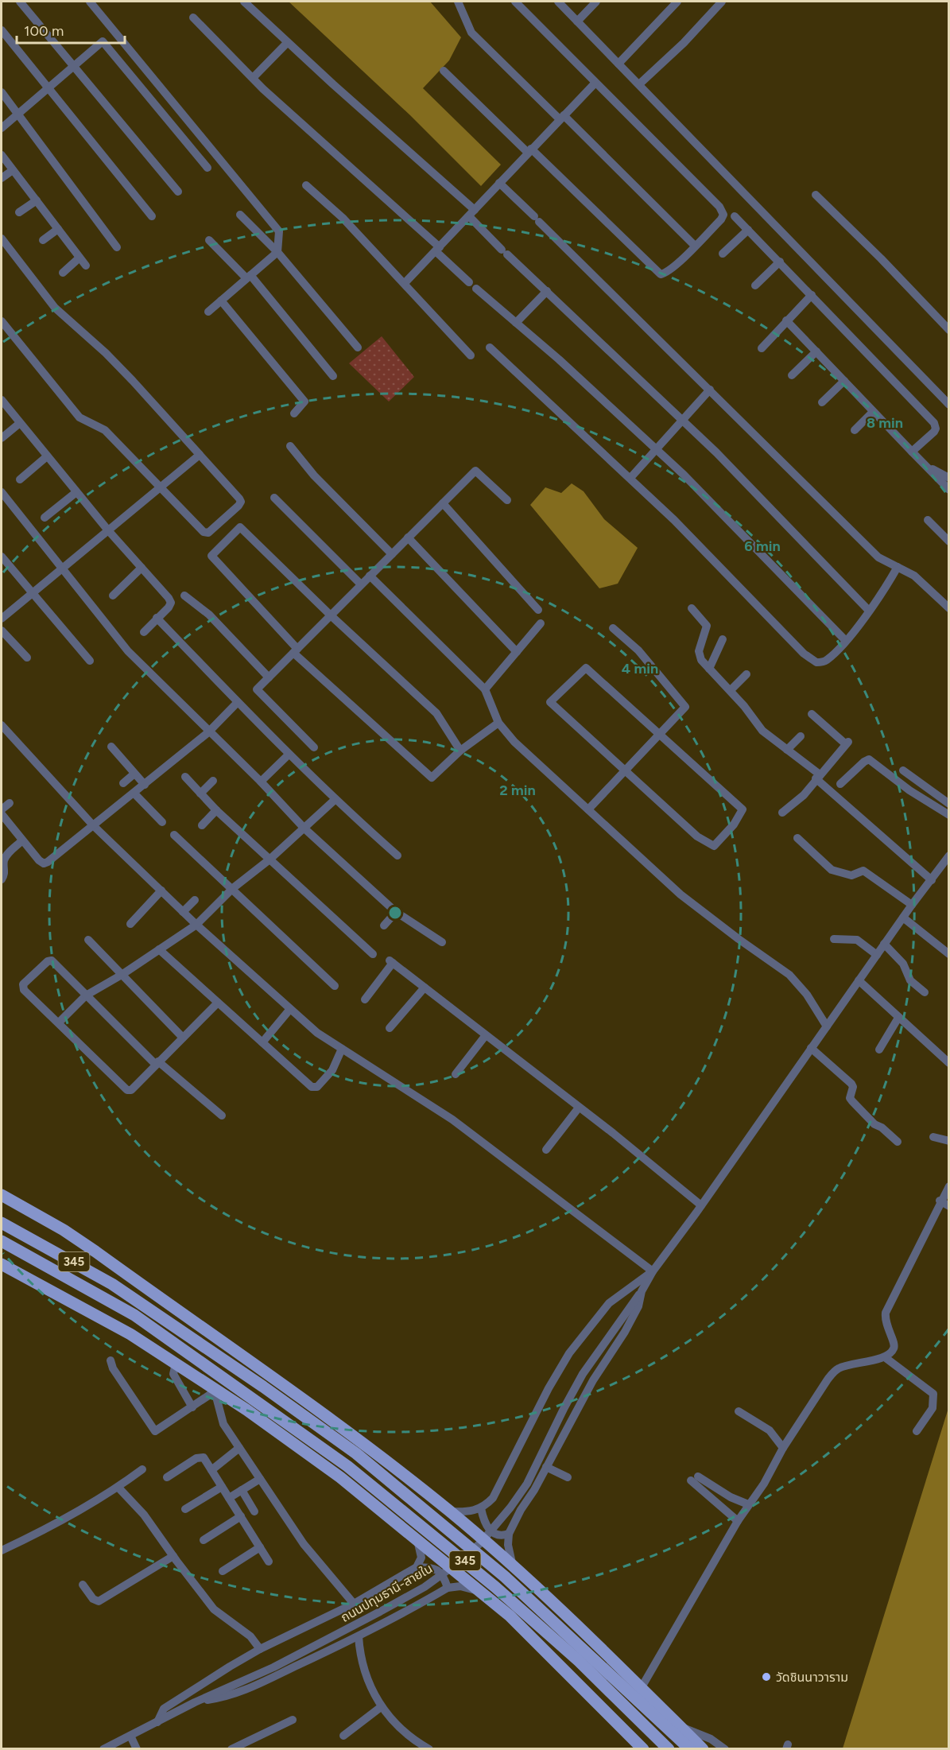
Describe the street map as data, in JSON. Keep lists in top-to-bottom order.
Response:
{
  "streets": {
    "main road": ["345"],
    "street": ["ถนนปทุมธานี-สายใน"]
  },
  "places": ["วัดชินนาวาราม"],
  "scale_bar": "100 m",
  "rings": [
    "8 min",
    "6 min",
    "4 min",
    "2 min"
  ]
}
